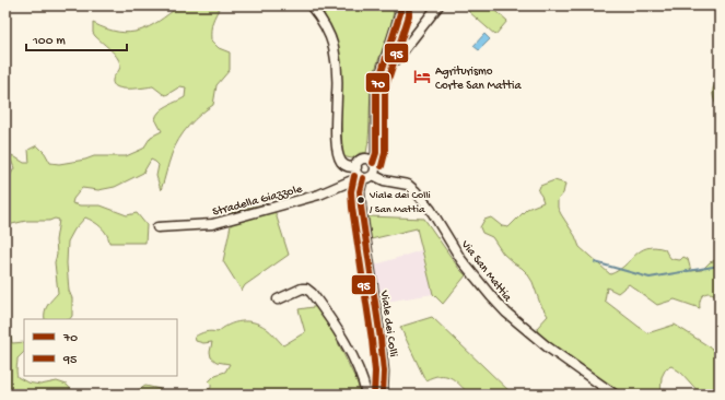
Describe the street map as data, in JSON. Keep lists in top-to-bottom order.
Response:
{
  "streets": {
    "street": ["Stradella Giazzole", "Via San Mattia", "Viale dei Colli"]
  },
  "crossings": [
    ["Stradella Giazzole", "Via San Mattia"],
    ["Stradella Giazzole", "Viale dei Colli"],
    ["Via San Mattia", "Viale dei Colli"]
  ],
  "places": {
    "hotel": ["Agriturismo Corte San Mattia"],
    "other": ["Viale dei Colli / San Mattia"]
  },
  "lines": ["transit line 70", "transit line 95"],
  "legend": ["70", "95"],
  "scale_bar": "100 m"
}
